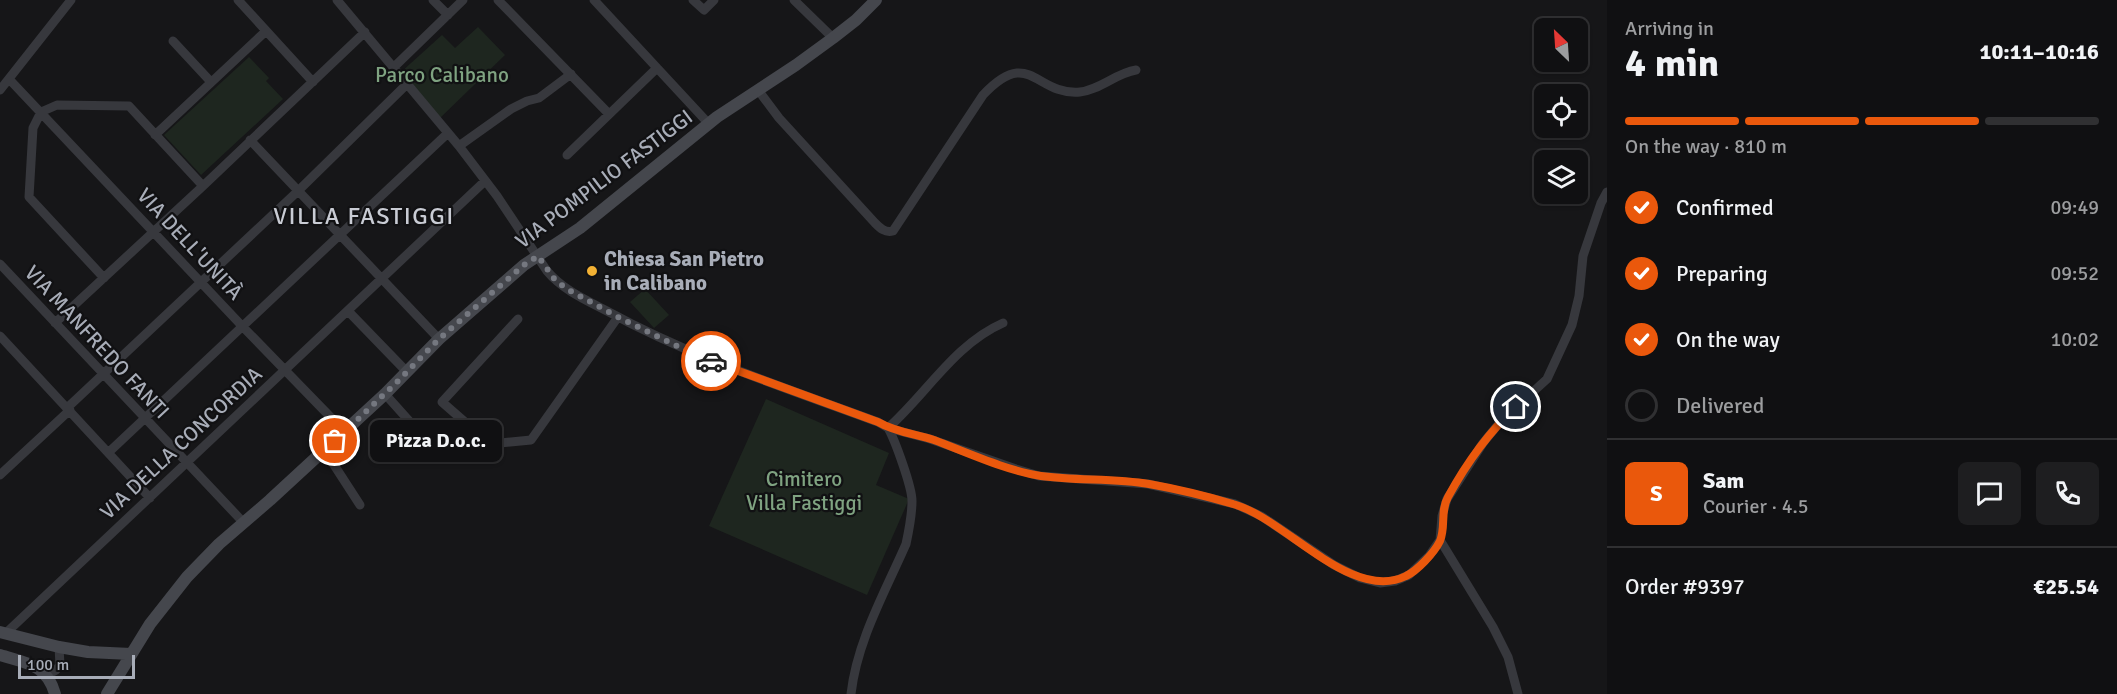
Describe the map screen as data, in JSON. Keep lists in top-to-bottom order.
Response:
{
  "streets": {
    "street": [
      "VIA POMPILIO FASTIGGI",
      "VIA DELL'UNITÀ",
      "VIA MANFREDO FANTI",
      "VIA DELLA CONCORDIA"
    ]
  },
  "crossings": [
    ["VIA POMPILIO FASTIGGI", "VIA DELL'UNITÀ"],
    ["VIA POMPILIO FASTIGGI", "VIA MANFREDO FANTI"],
    ["VIA DELL'UNITÀ", "VIA DELLA CONCORDIA"],
    ["VIA MANFREDO FANTI", "VIA DELLA CONCORDIA"]
  ],
  "districts": ["VILLA FASTIGGI"],
  "parks": ["Parco Calibano", "Cimitero Villa Fastiggi"],
  "places": ["Chiesa San Pietro in Calibano", "Pizza D.o.c."],
  "scale_bar": "100 m",
  "north": "top left",
  "page": {
    "heading": ["4 min", "Arriving in", "10:11–10:16"],
    "panel": [
      "Sam",
      "Courier · 4.5",
      "Order #9397",
      "€25.54"
    ],
    "bar": "On the way · 810 m",
    "list": [
      ["Confirmed", "09:49"],
      ["Preparing", "09:52"],
      ["On the way", "10:02"],
      "Delivered"
    ],
    "bubble": "Pizza D.o.c.",
    "round": "S",
    "scale": "100 m"
  }
}
